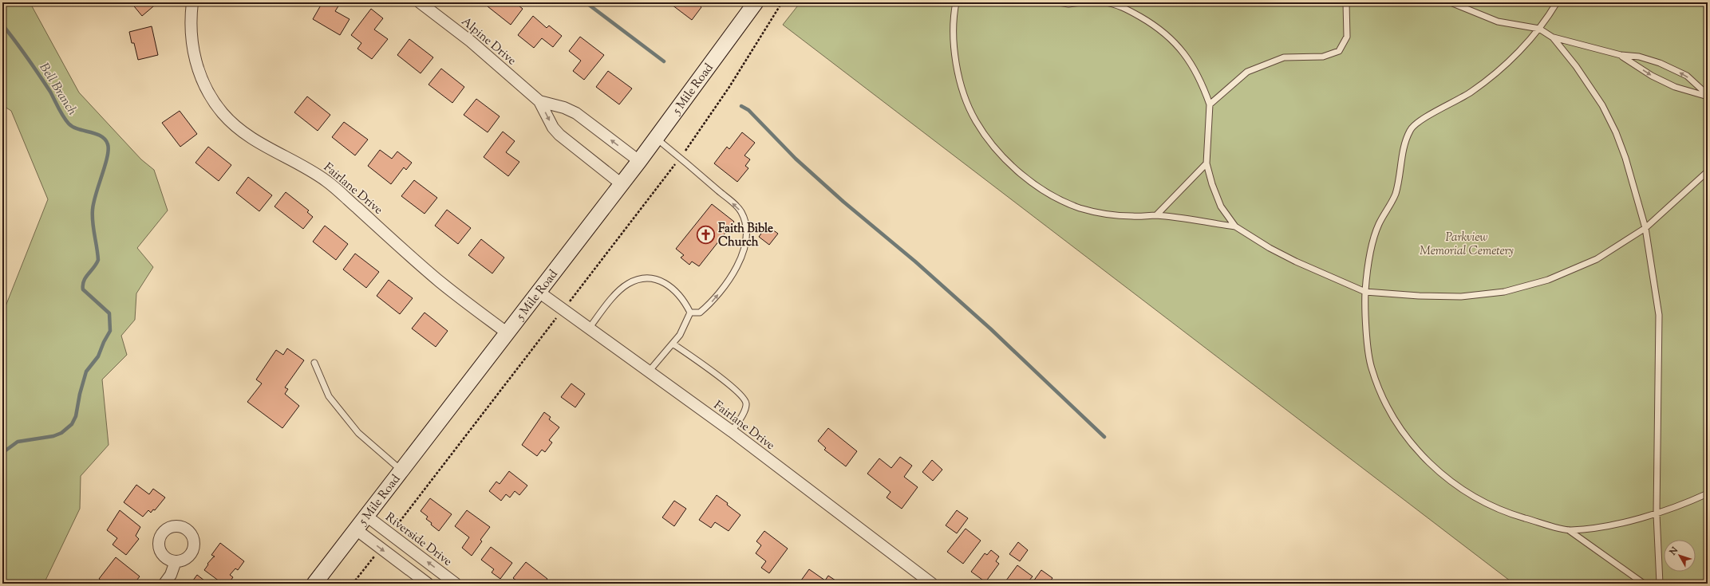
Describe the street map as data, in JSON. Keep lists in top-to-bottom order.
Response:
{
  "streets": {
    "main road": ["5 Mile Road"],
    "street": ["Alpine Drive", "Fairlane Drive", "Riverside Drive"]
  },
  "crossings": [
    ["Alpine Drive", "5 Mile Road"],
    ["5 Mile Road", "Fairlane Drive"],
    ["5 Mile Road", "Riverside Drive"]
  ],
  "water": ["Bell Branch"],
  "parks": ["Parkview Memorial Cemetery"],
  "places": {
    "church": ["Faith Bible Church"]
  },
  "north": "top left"
}
